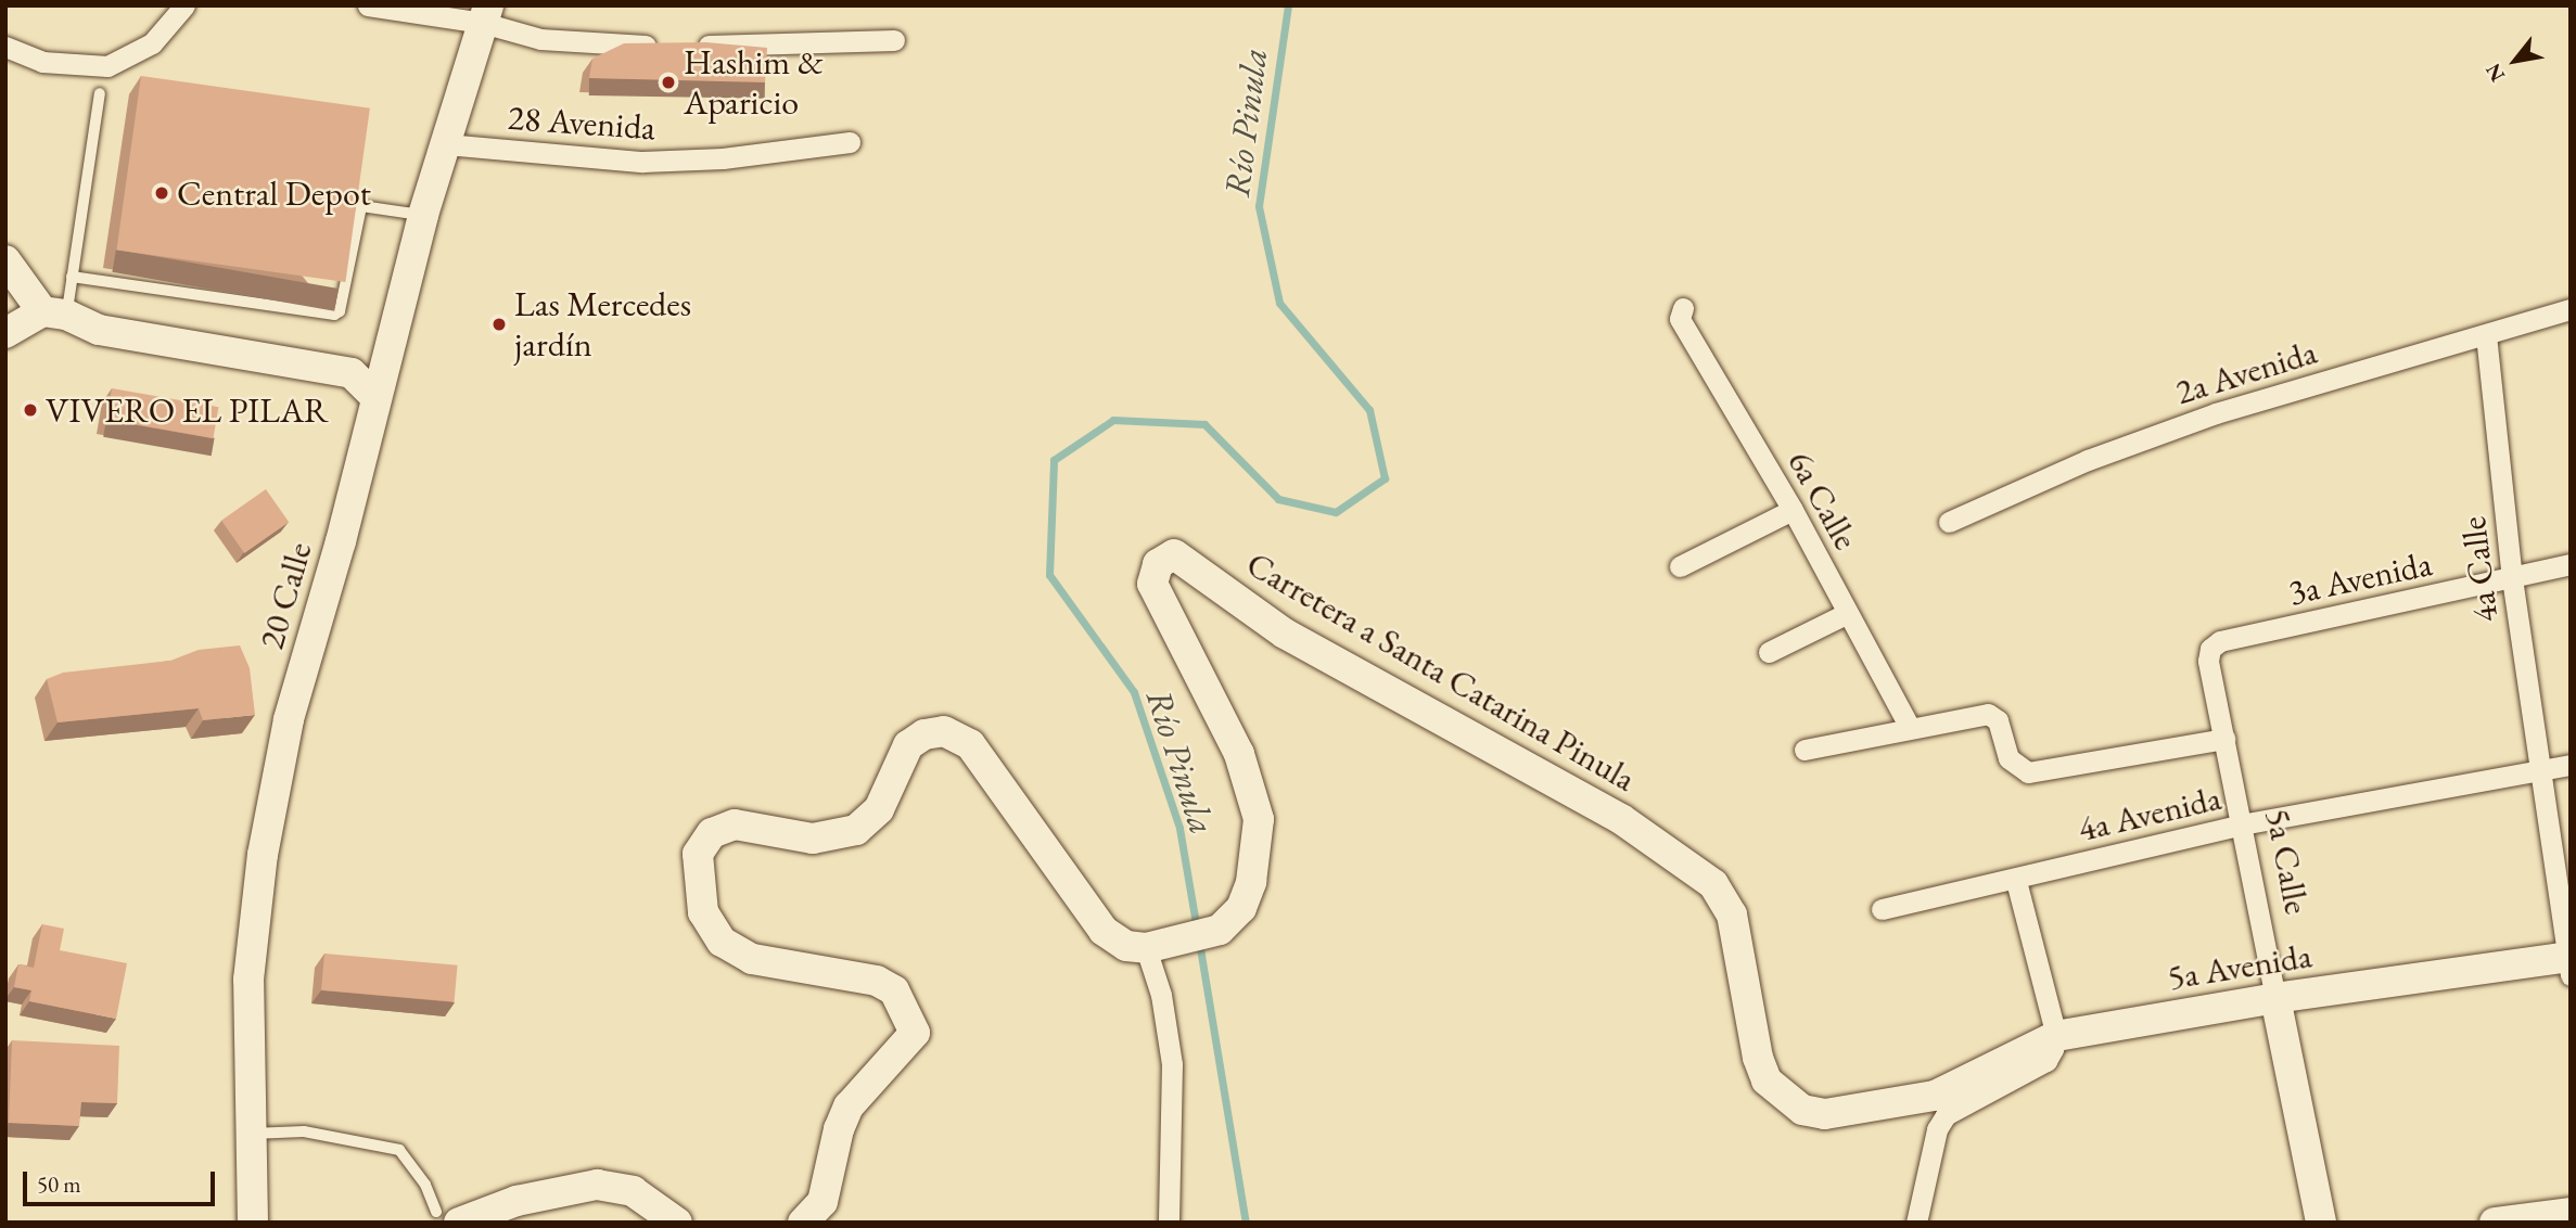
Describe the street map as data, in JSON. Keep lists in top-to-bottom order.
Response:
{
  "streets": {
    "street": [
      "28 Avenida",
      "2a Avenida",
      "6a Calle",
      "4a Calle",
      "3a Avenida",
      "20 Calle",
      "Carretera a Santa Catarina Pinula",
      "4a Avenida",
      "5a Calle",
      "5a Avenida"
    ]
  },
  "crossings": [
    ["28 Avenida", "20 Calle"],
    ["2a Avenida", "4a Calle"],
    ["4a Calle", "3a Avenida"],
    ["4a Calle", "4a Avenida"],
    ["4a Calle", "5a Avenida"],
    ["3a Avenida", "5a Calle"],
    ["Carretera a Santa Catarina Pinula", "5a Avenida"],
    ["4a Avenida", "5a Calle"],
    ["5a Calle", "5a Avenida"]
  ],
  "water": ["Río Pinula"],
  "places": [
    "Hashim & Aparicio",
    "Central Depot",
    "Las Mercedes jardín",
    "VIVERO EL PILAR"
  ],
  "scale_bar": "50 m",
  "north": "bottom left"
}
